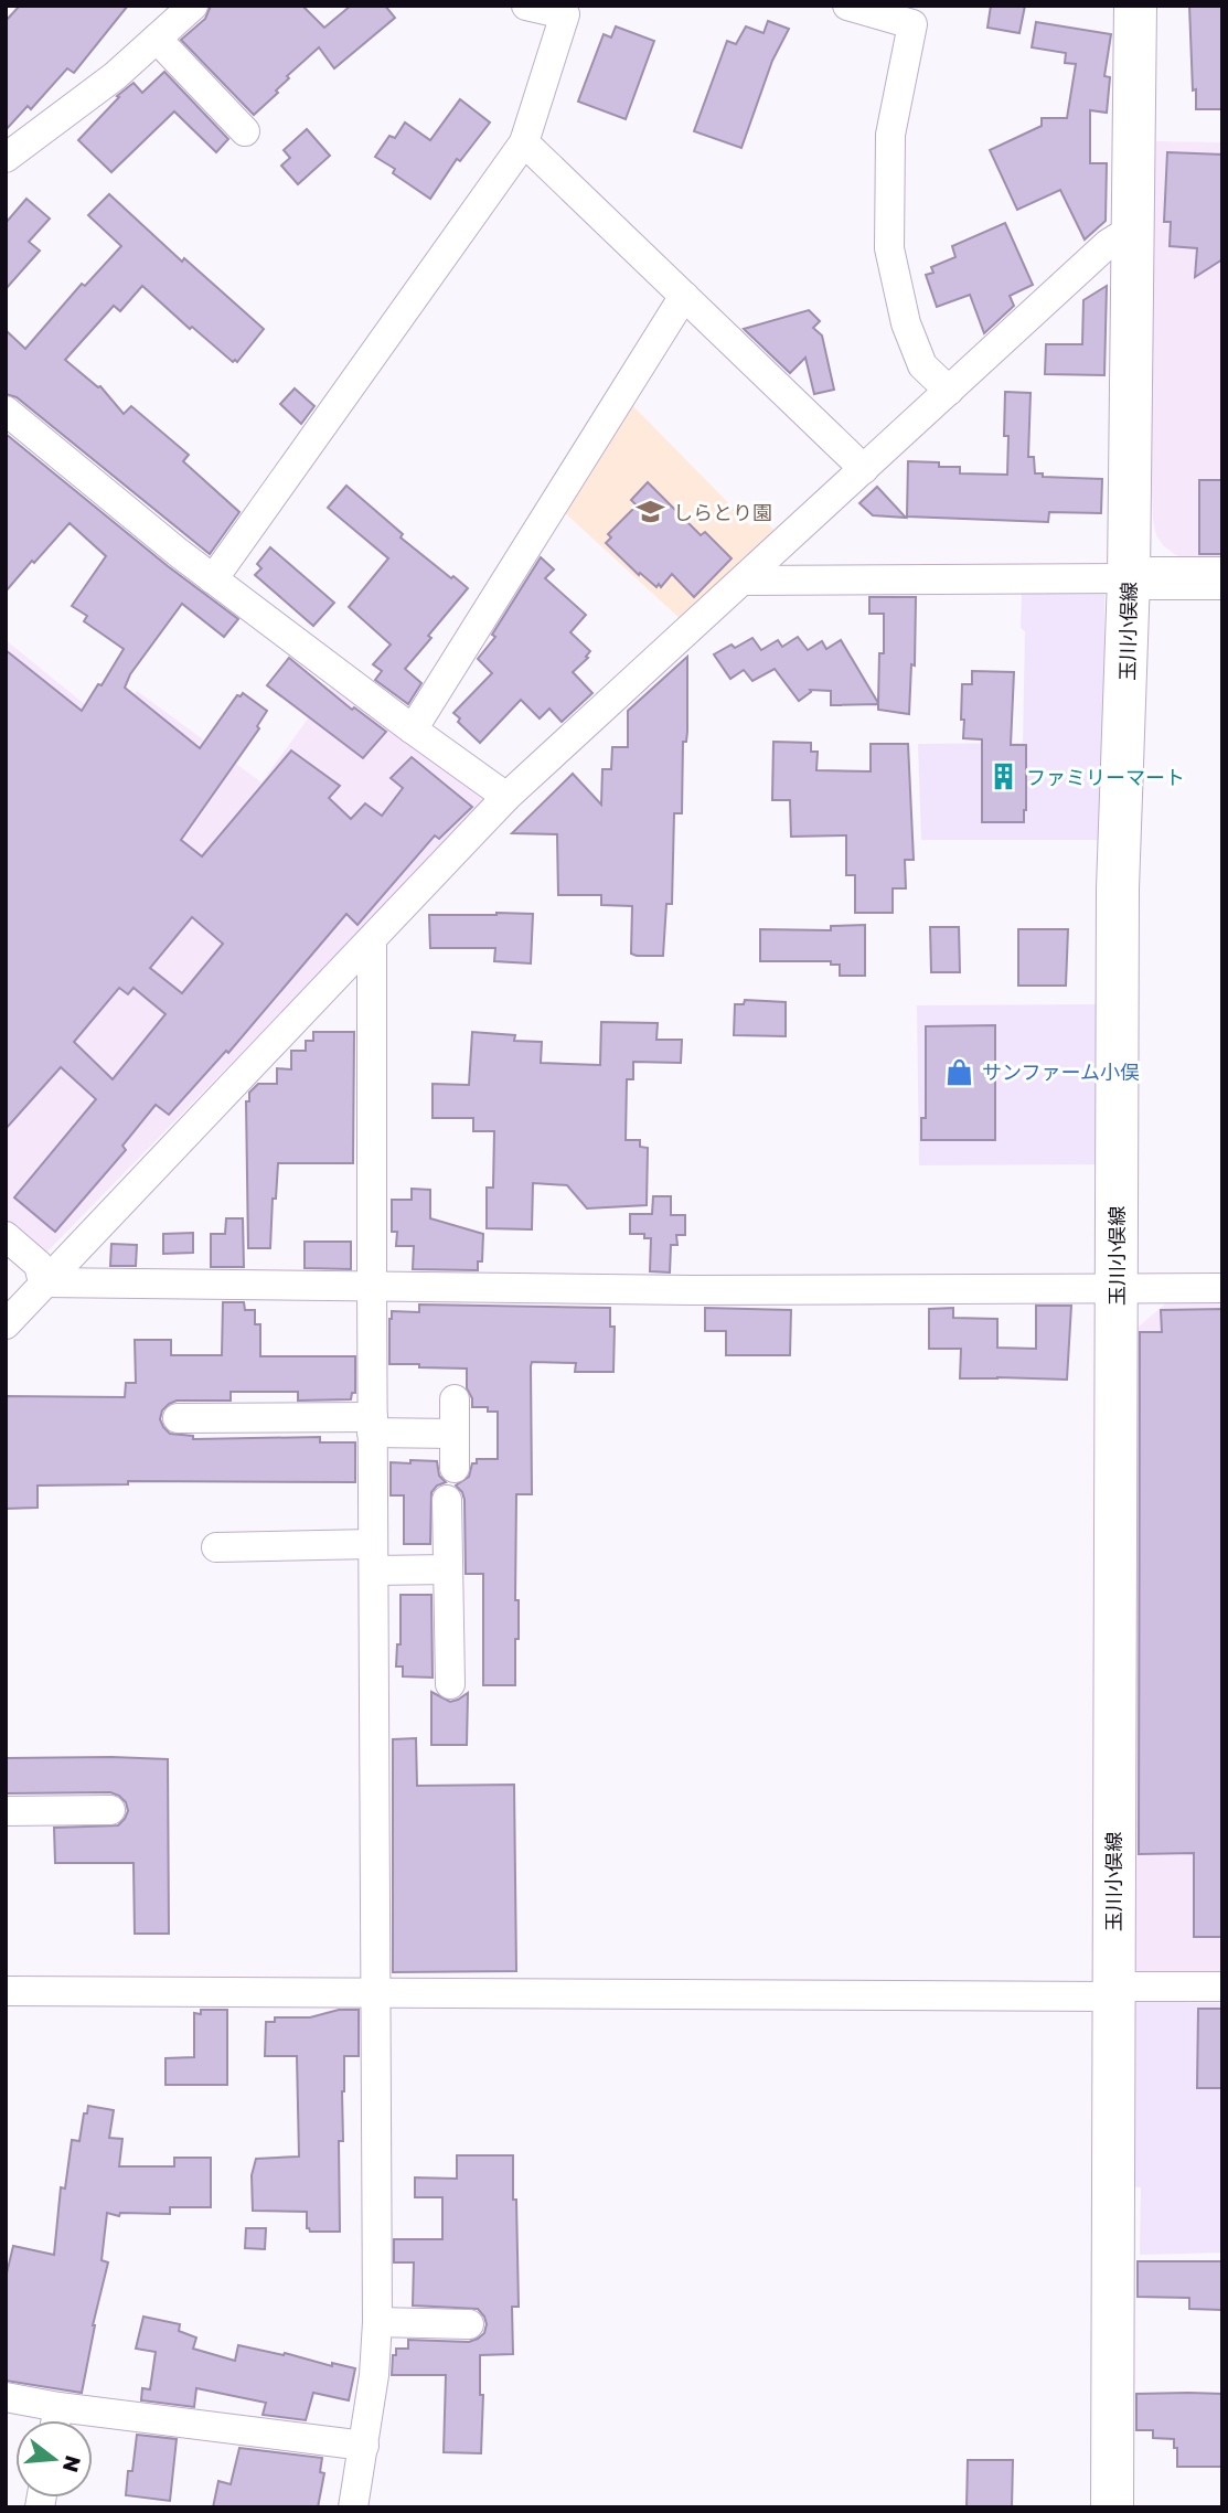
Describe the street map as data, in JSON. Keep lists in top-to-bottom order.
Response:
{
  "streets": {
    "main road": ["玉川小俣線"]
  },
  "places": {
    "school or university": ["しらとり園"],
    "building": ["ファミリーマート"],
    "shop": ["サンファーム小俣"]
  },
  "north": "right"
}
